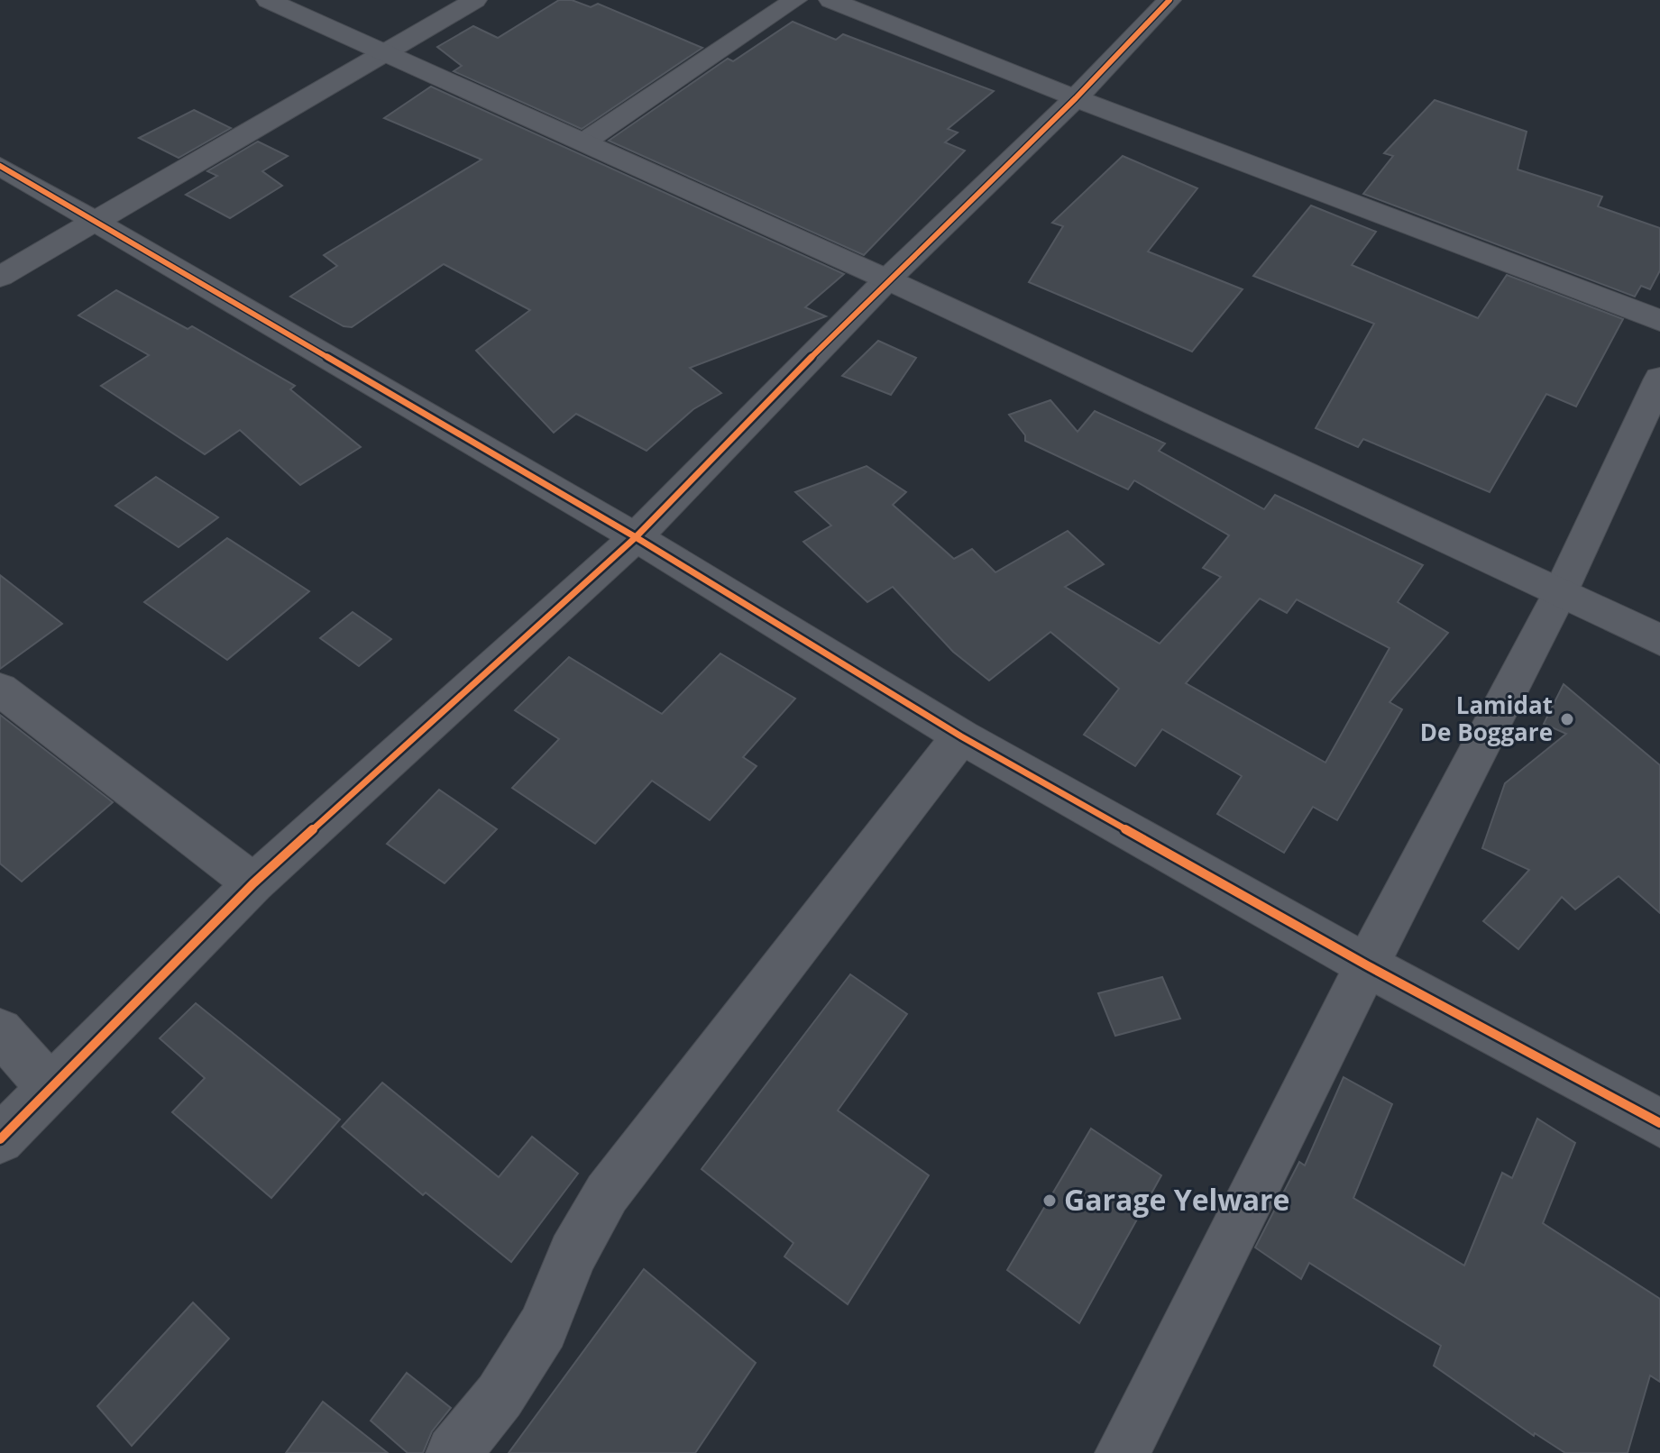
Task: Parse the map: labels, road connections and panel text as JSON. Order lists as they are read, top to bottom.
{
  "places": ["Lamidat De Boggare", "Garage Yelware"]
}
